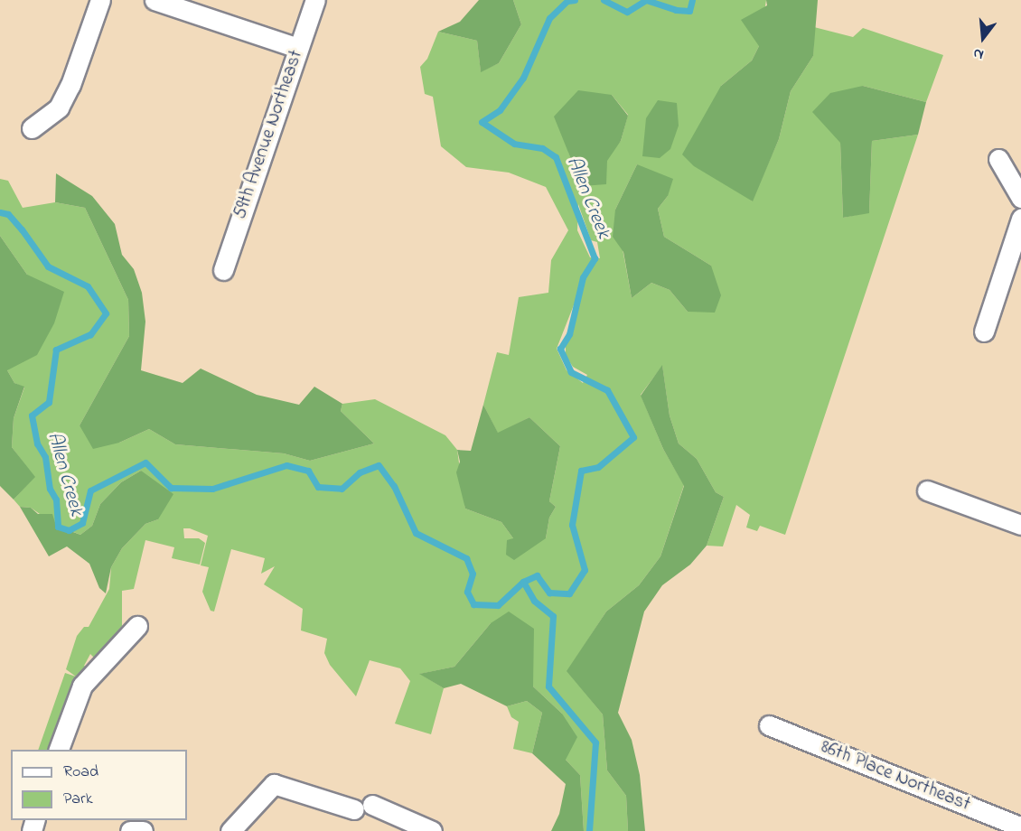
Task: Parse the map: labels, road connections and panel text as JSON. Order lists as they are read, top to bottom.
{
  "streets": {
    "street": ["59th Avenue Northeast", "86th Place Northeast"]
  },
  "water": ["Allen Creek"],
  "legend": ["Road", "Park"],
  "north": "bottom"
}
